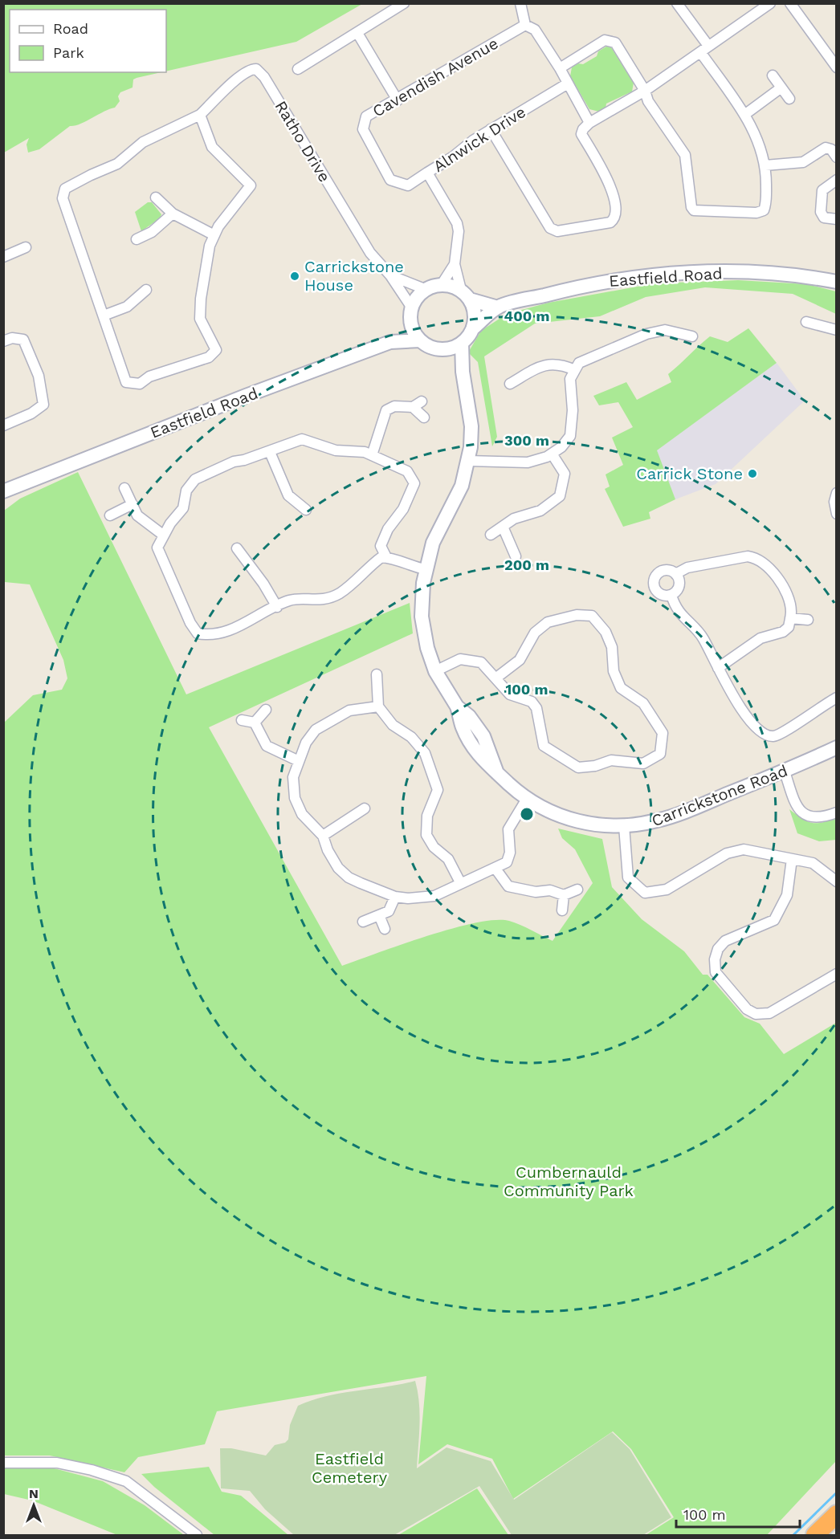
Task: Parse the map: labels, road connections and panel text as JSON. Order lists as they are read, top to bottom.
{
  "streets": {
    "street": [
      "Cavendish Avenue",
      "Alnwick Drive",
      "Ratho Drive",
      "Eastfield Road",
      "Carrickstone Road"
    ]
  },
  "crossings": [
    ["Cavendish Avenue", "Alnwick Drive"],
    ["Ratho Drive", "Eastfield Road"],
    ["Ratho Drive", "Carrickstone Road"],
    ["Eastfield Road", "Carrickstone Road"]
  ],
  "parks": ["Cumbernauld Community Park", "Eastfield Cemetery"],
  "places": ["Carrickstone House", "Carrick Stone"],
  "legend": ["Road", "Park"],
  "scale_bar": "100 m",
  "north": "top",
  "rings": [
    "400 m",
    "300 m",
    "200 m",
    "100 m"
  ]
}
